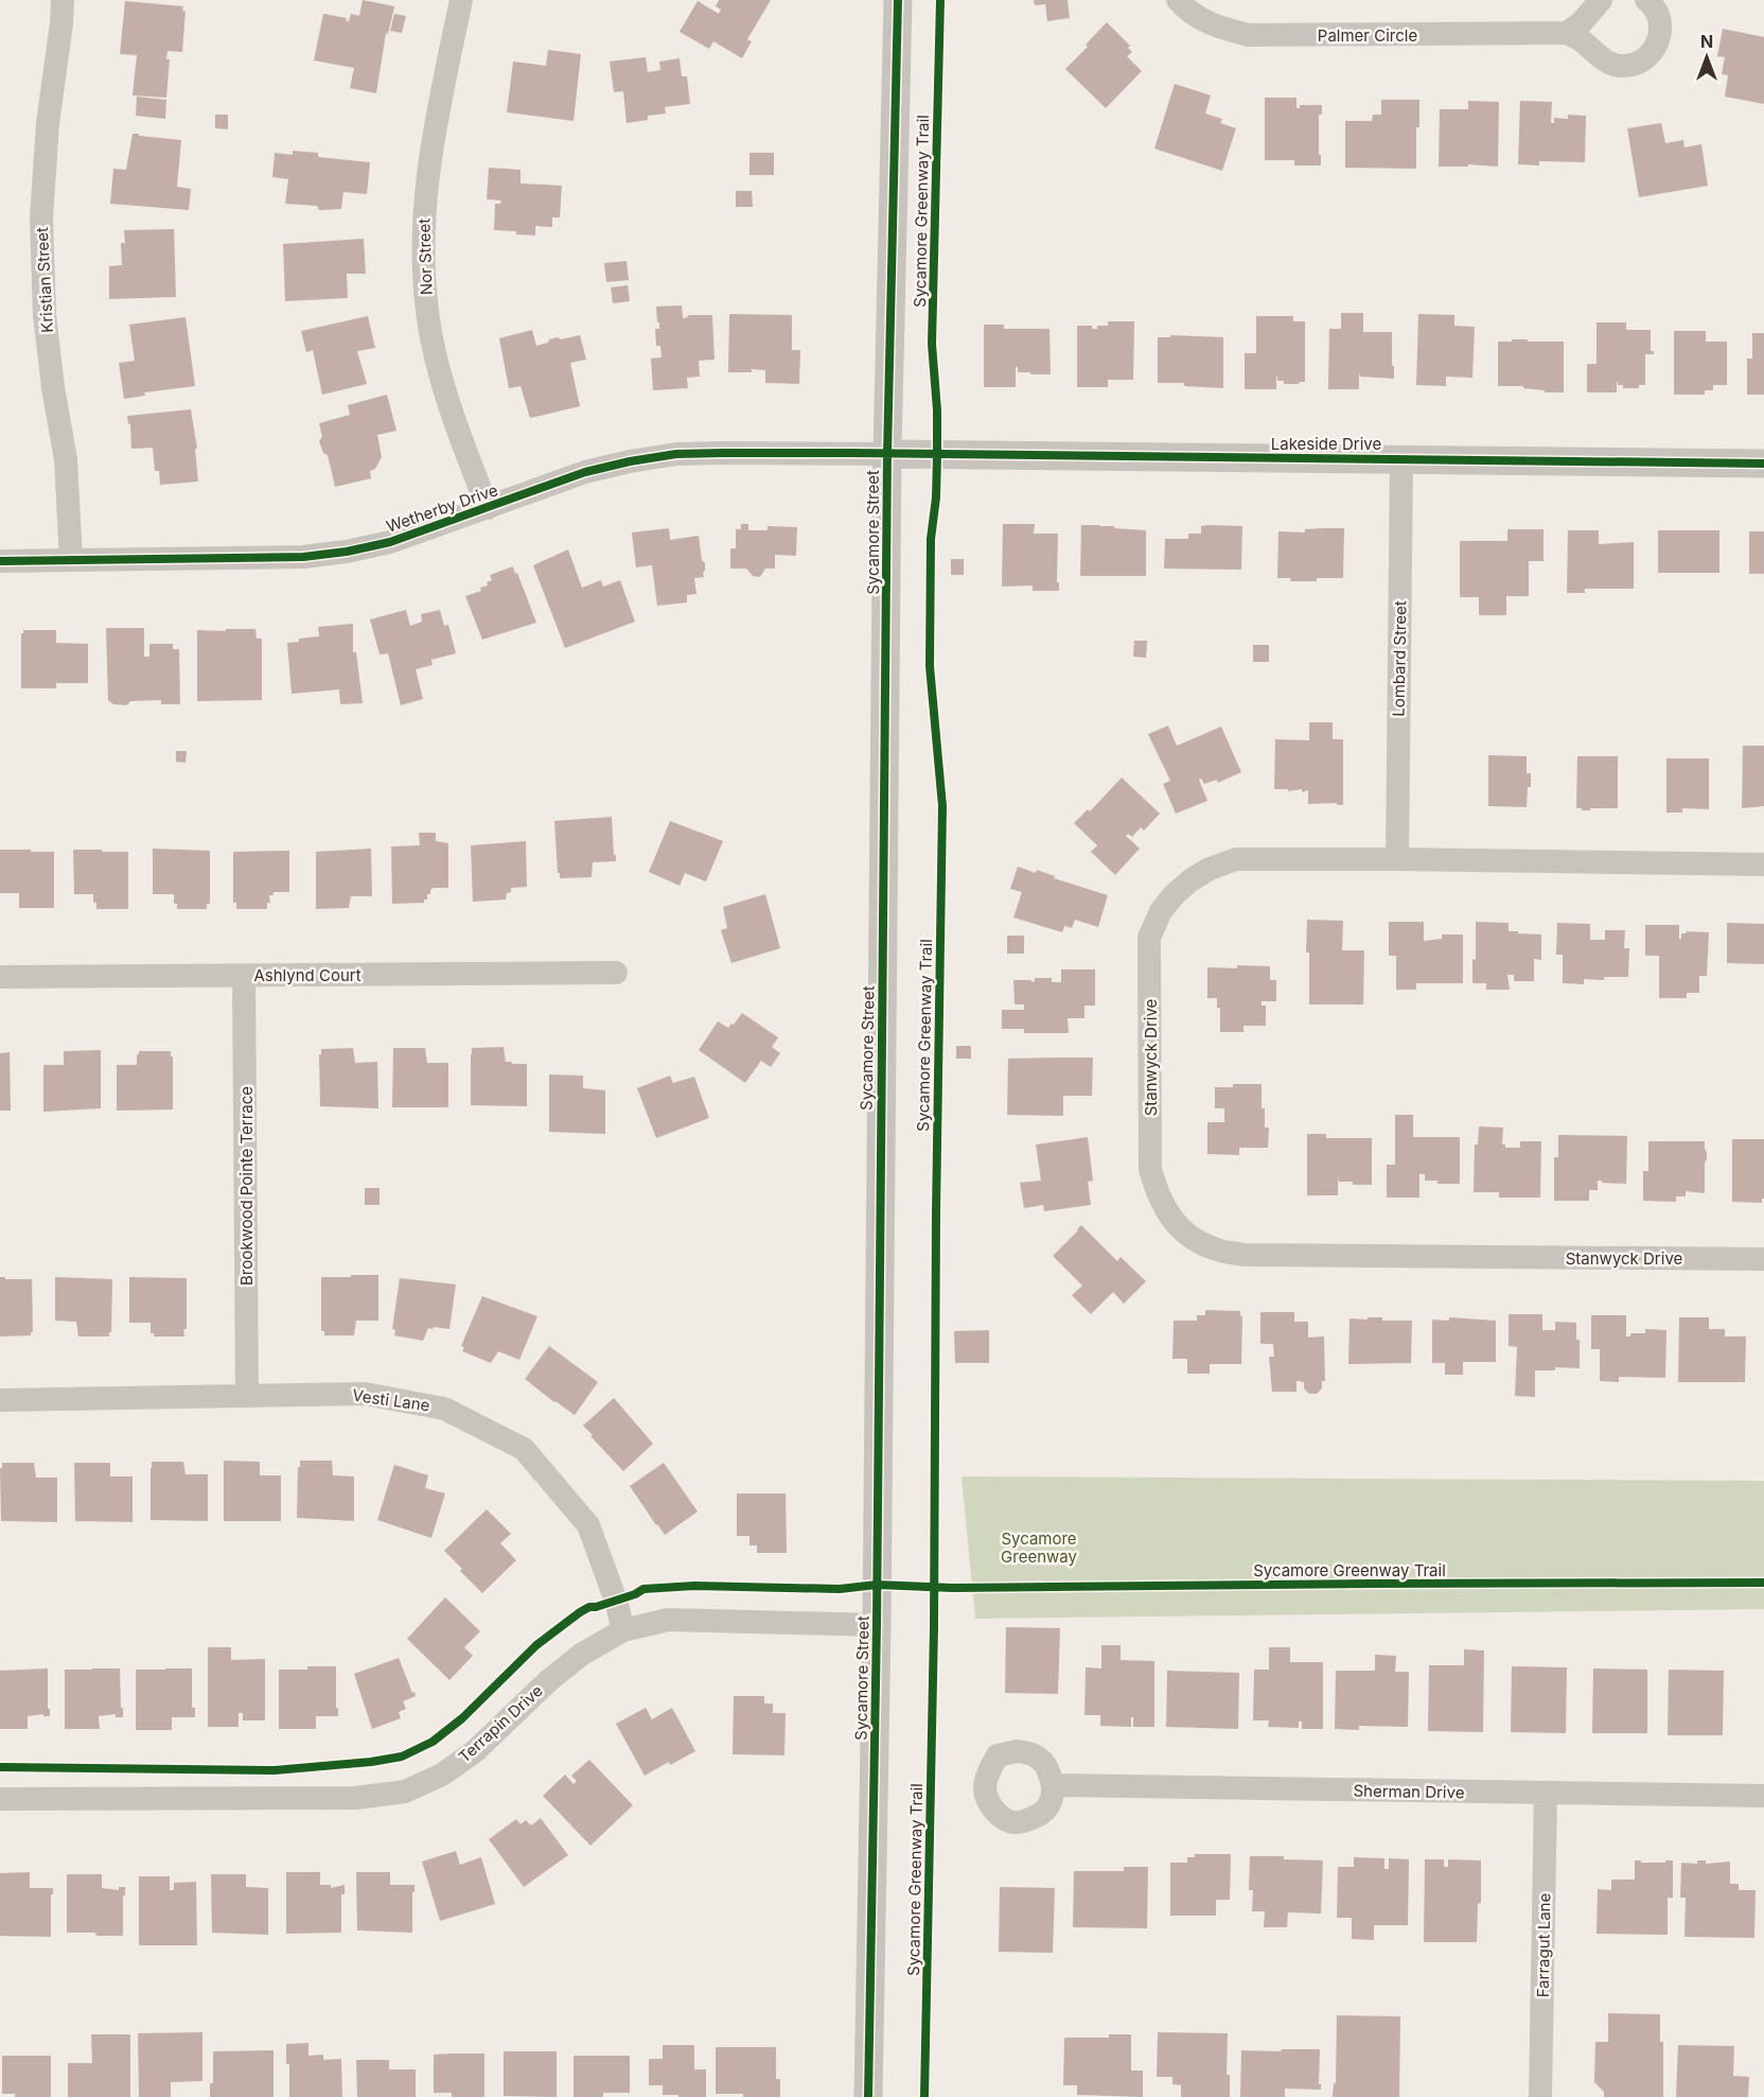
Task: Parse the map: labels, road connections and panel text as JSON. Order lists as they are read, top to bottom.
{
  "streets": {
    "street": [
      "Palmer Circle",
      "Nor Street",
      "Kristian Street",
      "Lakeside Drive",
      "Wetherby Drive",
      "Sycamore Street",
      "Lombard Street",
      "Ashlynd Court",
      "Stanwyck Drive",
      "Brookwood Pointe Terrace",
      "Vesti Lane",
      "Terrapin Drive",
      "Sherman Drive",
      "Farragut Lane"
    ],
    "cycle path": ["Sycamore Greenway Trail"]
  },
  "crossings": [
    ["Nor Street", "Wetherby Drive"],
    ["Kristian Street", "Wetherby Drive"],
    ["Lakeside Drive", "Wetherby Drive"],
    ["Lakeside Drive", "Sycamore Street"],
    ["Lakeside Drive", "Lombard Street"],
    ["Wetherby Drive", "Sycamore Street"],
    ["Sycamore Street", "Terrapin Drive"],
    ["Lombard Street", "Stanwyck Drive"],
    ["Ashlynd Court", "Brookwood Pointe Terrace"],
    ["Brookwood Pointe Terrace", "Vesti Lane"],
    ["Vesti Lane", "Terrapin Drive"],
    ["Sherman Drive", "Farragut Lane"]
  ],
  "parks": ["Sycamore Greenway"],
  "north": "top"
}
